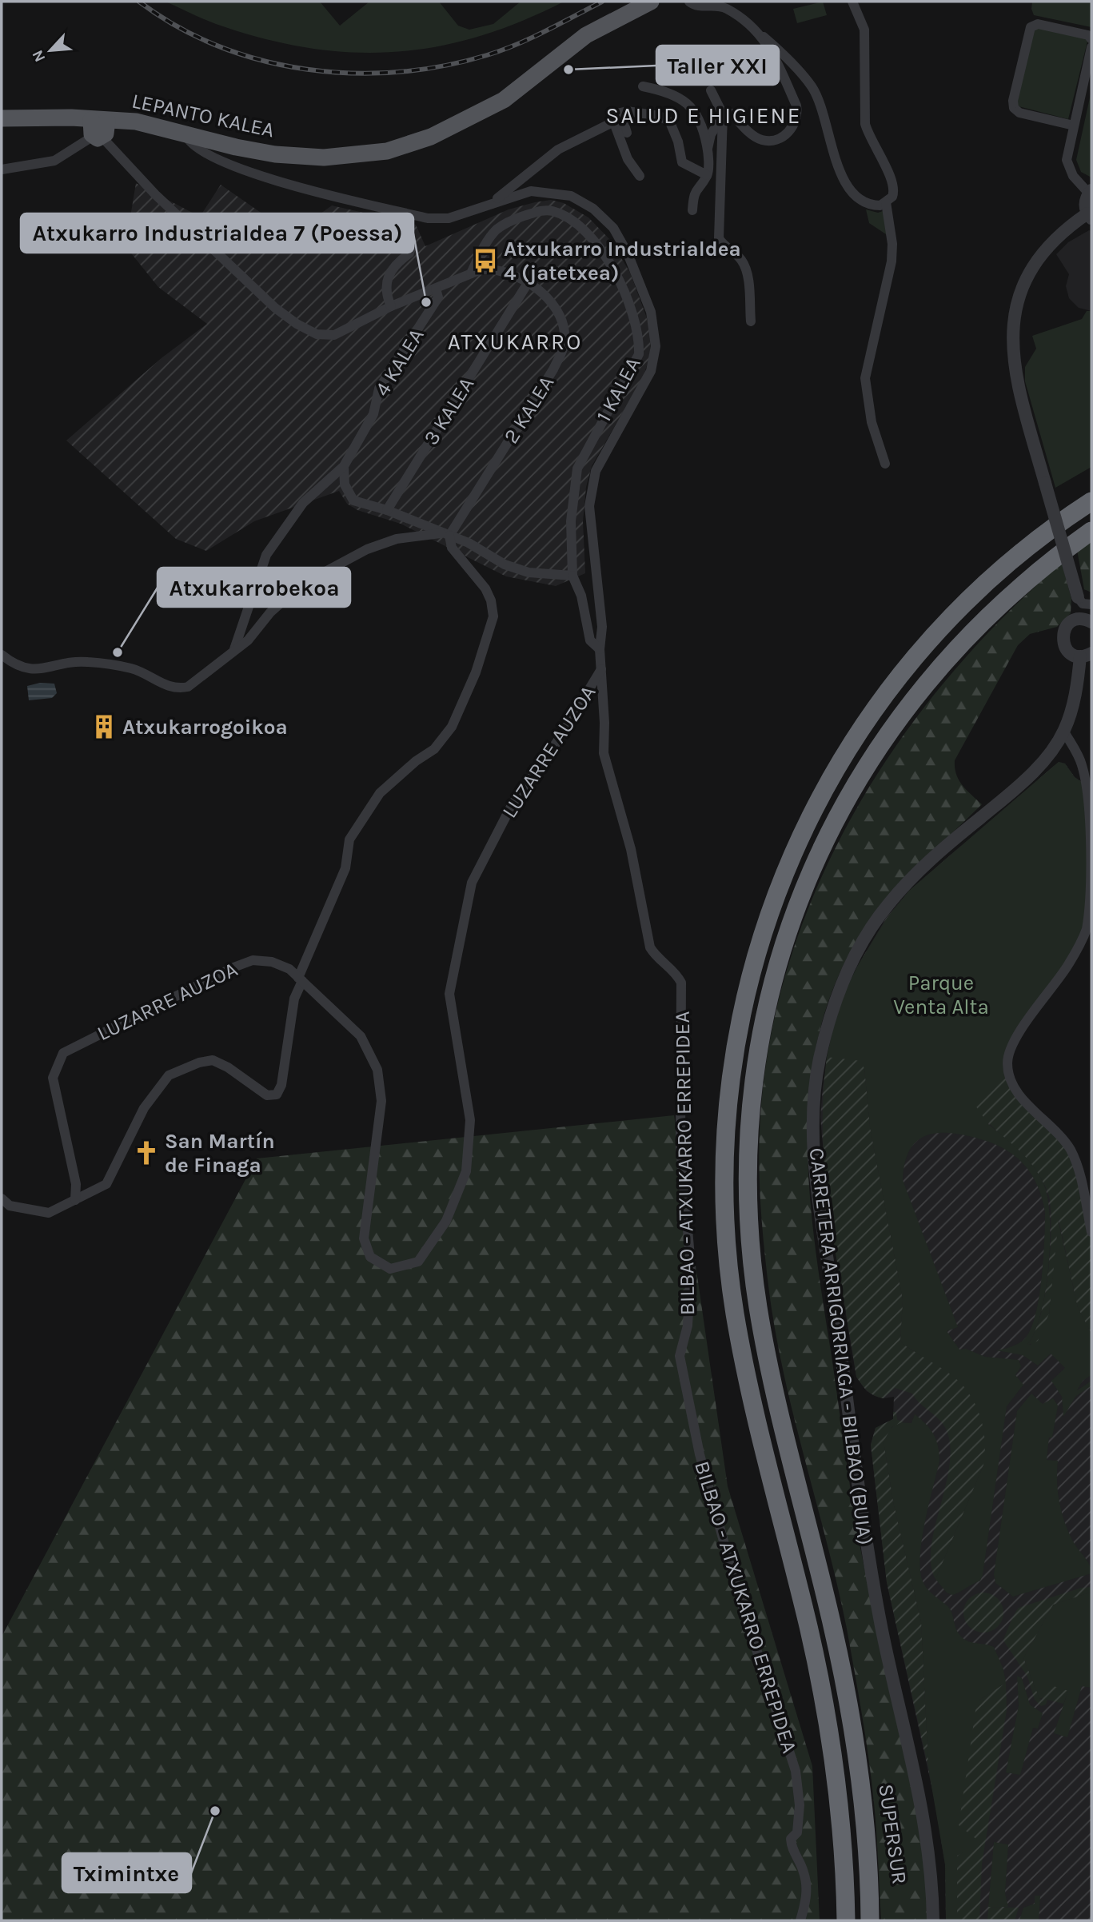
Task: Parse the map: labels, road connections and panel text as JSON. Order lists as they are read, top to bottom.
{
  "streets": {
    "highway": ["SUPERSUR"],
    "main road": ["LEPANTO KALEA"],
    "street": [
      "4 KALEA",
      "1 KALEA",
      "2 KALEA",
      "3 KALEA",
      "LUZARRE AUZOA",
      "BILBAO - ATXUKARRO ERREPIDEA",
      "CARRETERA ARRIGORRIAGA - BILBAO (BUIA)"
    ]
  },
  "crossings": [
    ["LEPANTO KALEA", "2 KALEA"],
    ["4 KALEA", "2 KALEA"],
    ["1 KALEA", "2 KALEA"],
    ["1 KALEA", "BILBAO - ATXUKARRO ERREPIDEA"],
    ["2 KALEA", "3 KALEA"],
    ["LUZARRE AUZOA", "BILBAO - ATXUKARRO ERREPIDEA"]
  ],
  "districts": ["SALUD E HIGIENE", "ATXUKARRO"],
  "parks": ["Parque Venta Alta"],
  "places": {
    "other": [
      "Taller XXI",
      "Atxukarro Industrialdea 7 (Poessa)",
      "Atxukarrobekoa",
      "Tximintxe"
    ],
    "bus stop": ["Atxukarro Industrialdea 4 (jatetxea)"],
    "building": ["Atxukarrogoikoa"],
    "church": ["San Martín de Finaga"]
  },
  "north": "bottom left"
}
